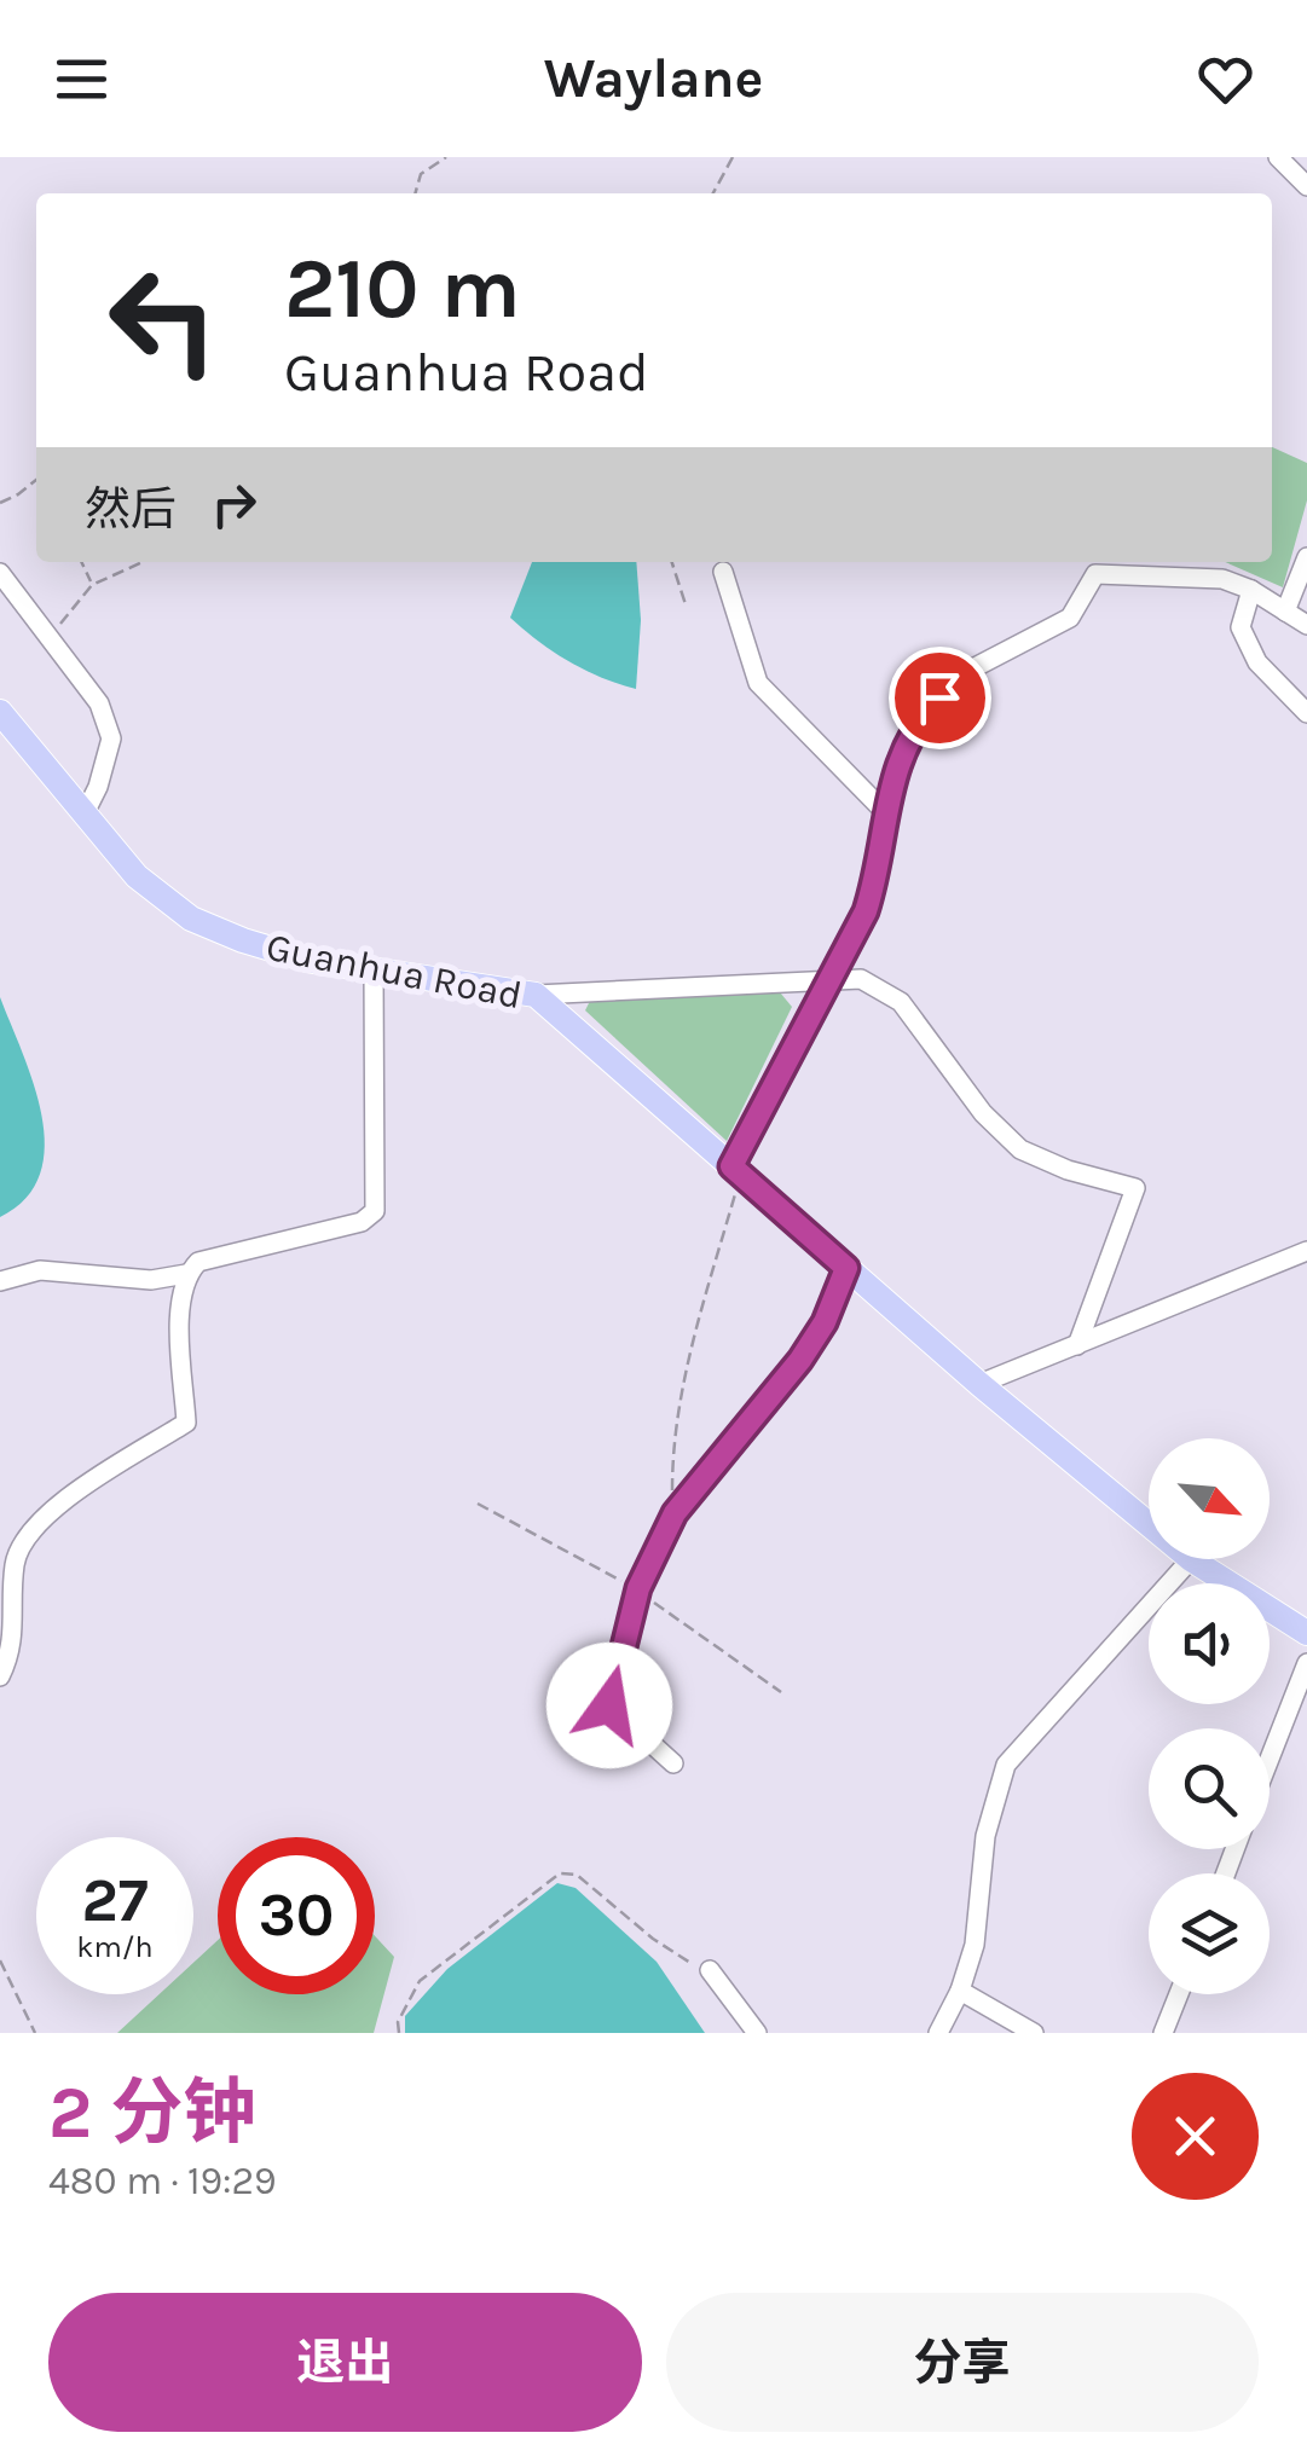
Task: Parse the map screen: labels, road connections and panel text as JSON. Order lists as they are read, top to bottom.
{
  "streets": {
    "main road": ["Guanhua Road"]
  },
  "north": "bottom right",
  "page": {
    "header": "Waylane",
    "turn": ["210 m", "Guanhua Road"],
    "then": "然后",
    "speed": "27 km/h",
    "limit": "30",
    "heading": ["2 分钟", "480 m · 19:29"],
    "buttons": ["退出", "分享"]
  }
}
